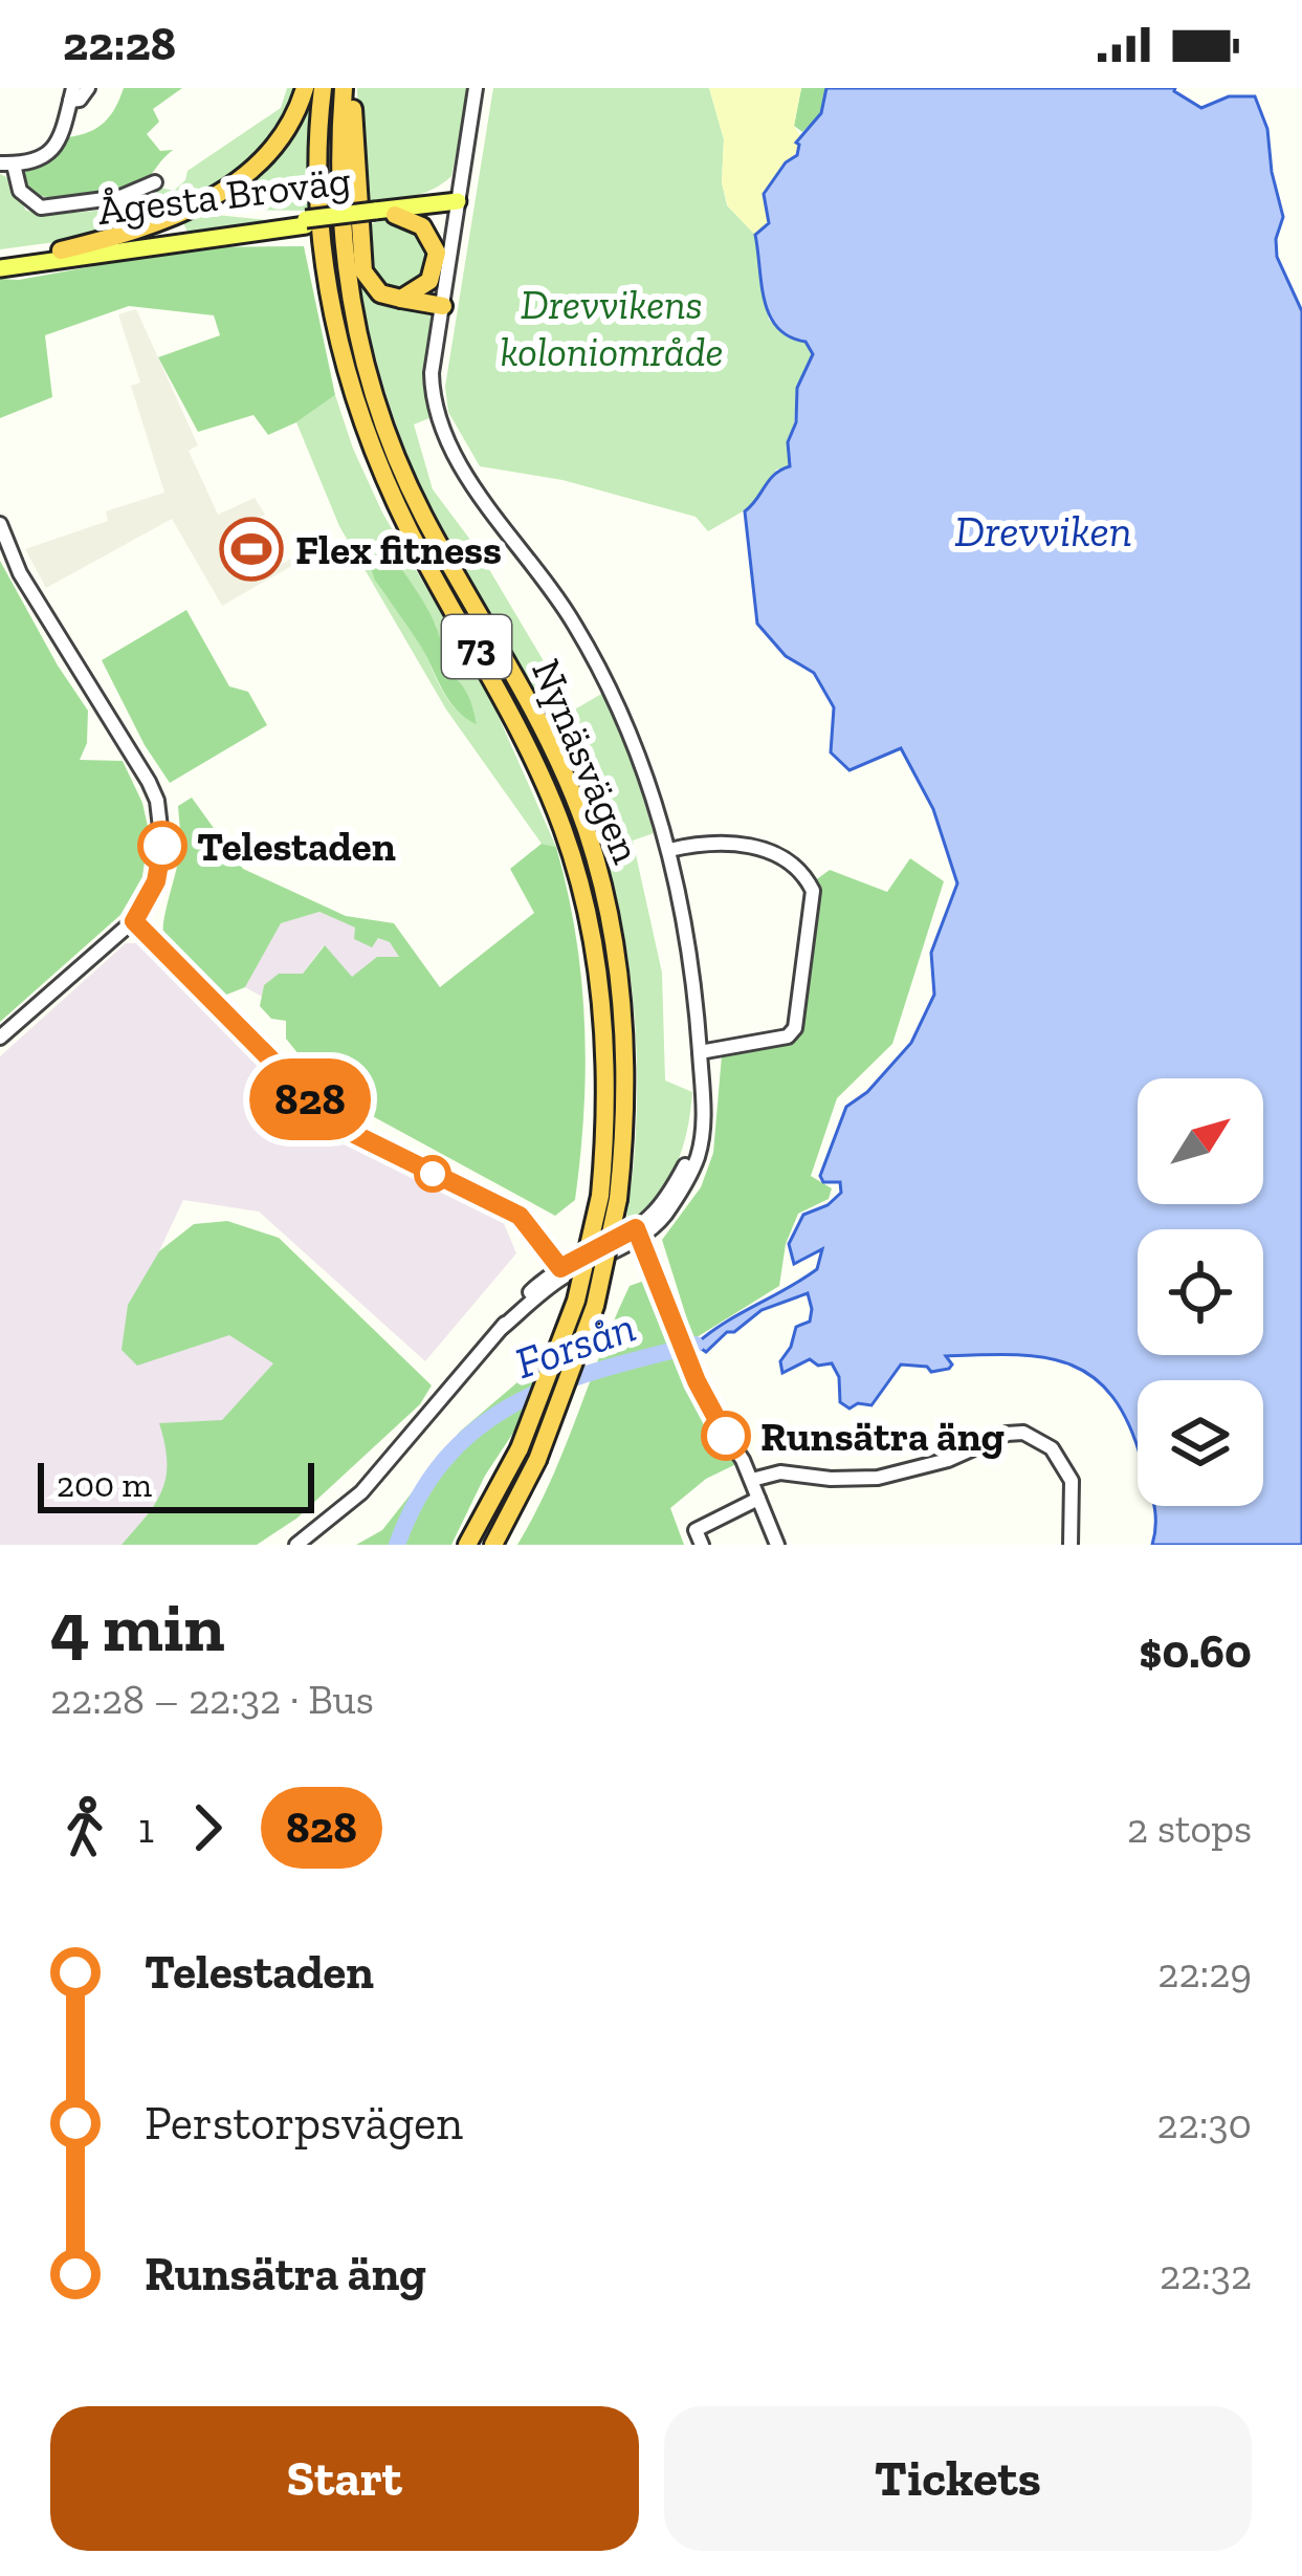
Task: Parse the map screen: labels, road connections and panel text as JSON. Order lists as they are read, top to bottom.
{
  "streets": {
    "highway": ["73", "Nynäsvägen"],
    "main road": ["Ågesta Broväg"]
  },
  "water": ["Drevviken", "Forsån"],
  "parks": ["Drevvikens koloniområde"],
  "places": {
    "sports": ["Flex fitness"],
    "other": ["Telestaden", "Runsätra äng"]
  },
  "lines": ["bus line 828"],
  "scale_bar": "200 m",
  "north": "top right",
  "page": {
    "status": "22:28",
    "on_map": "828",
    "scale": "200 m",
    "heading": ["4 min", "22:28 – 22:32 · Bus", "$0.60"],
    "legs": ["1", "828", "2 stops"],
    "list": [
      {
        "name": "Telestaden",
        "value": "22:29"
      },
      {
        "name": "Perstorpsvägen",
        "value": "22:30"
      },
      {
        "name": "Runsätra äng",
        "value": "22:32"
      }
    ],
    "buttons": ["Start", "Tickets"]
  }
}
